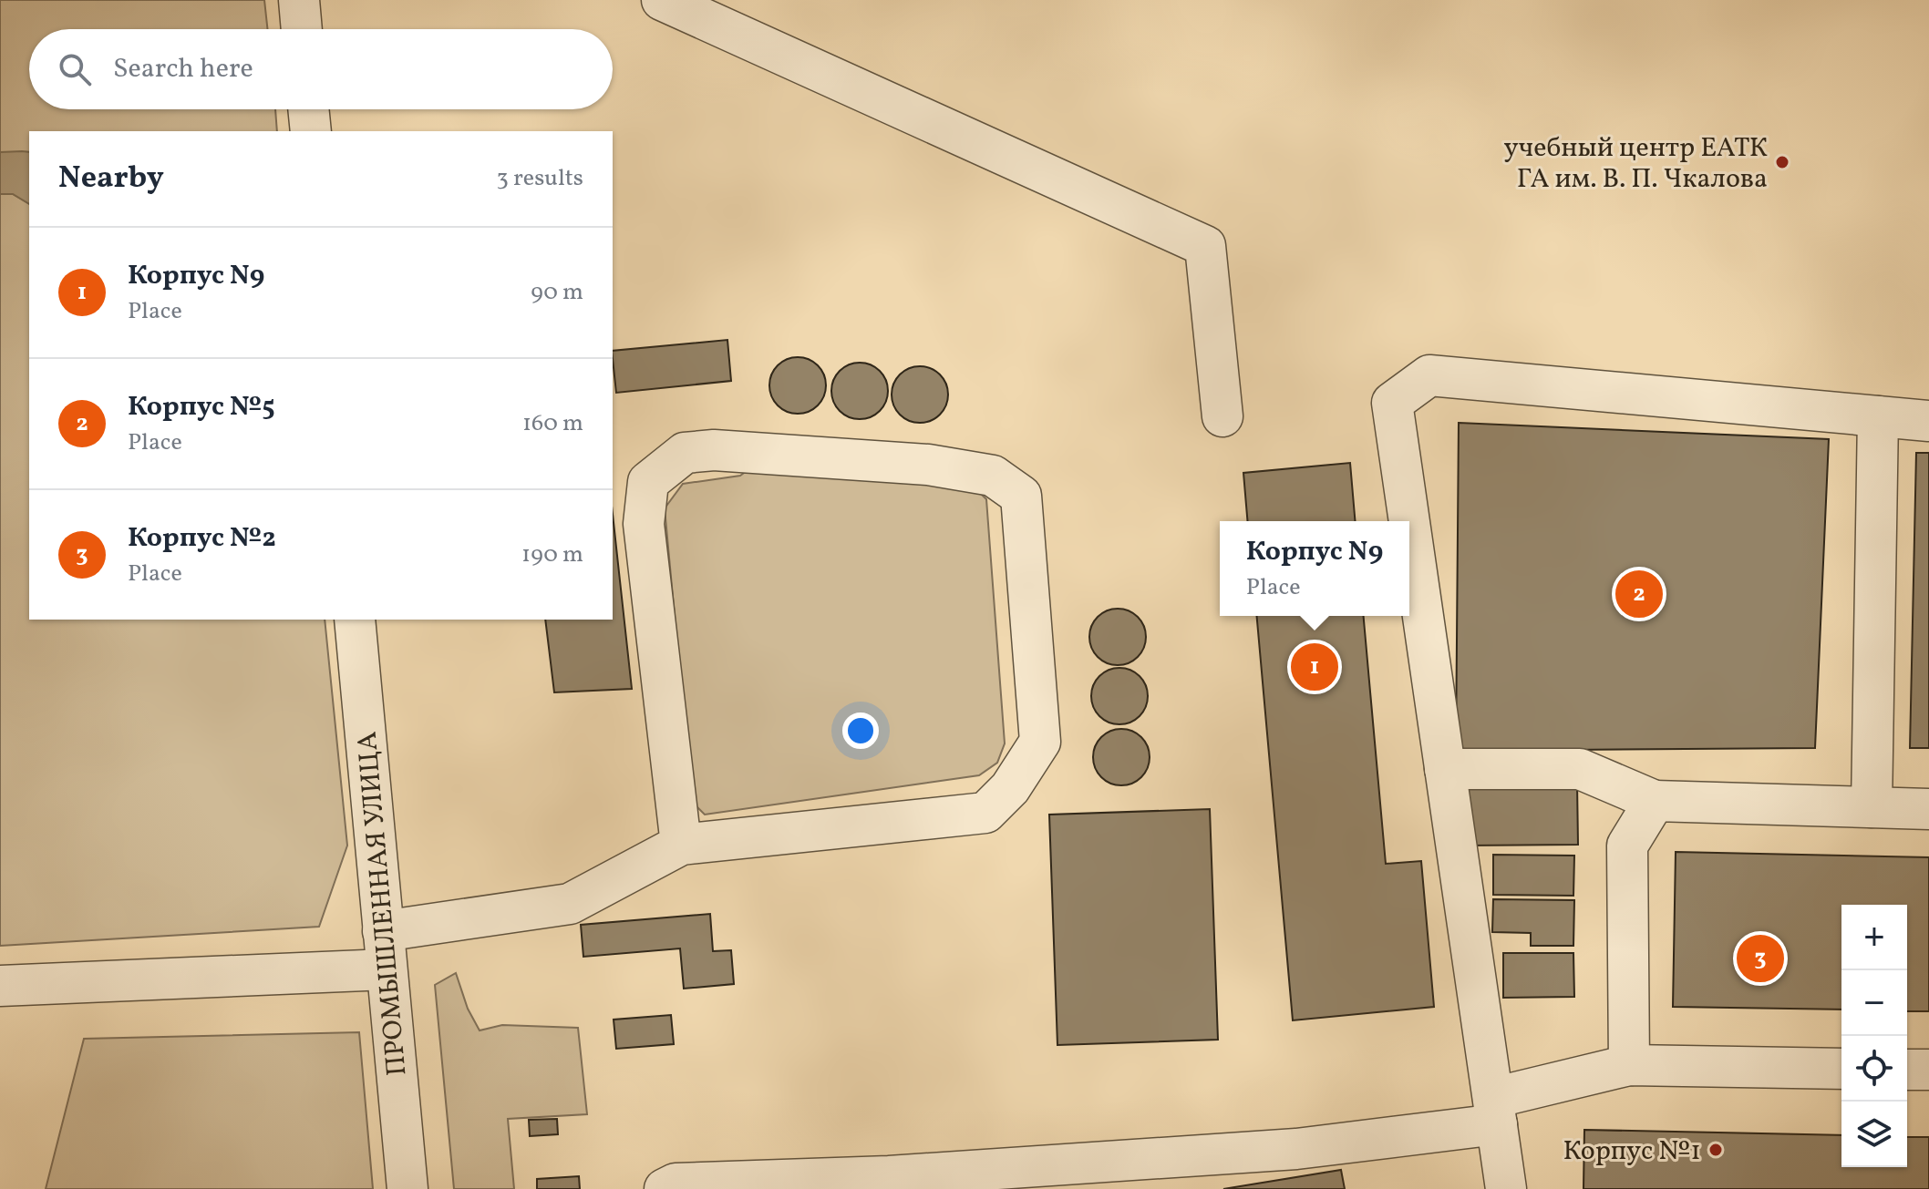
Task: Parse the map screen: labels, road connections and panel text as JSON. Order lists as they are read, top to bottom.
{
  "streets": {
    "street": ["ПРОМЫШЛЕННАЯ УЛИЦА"]
  },
  "places": ["учебный центр ЕАТК ГА им. В. П. Чкалова", "Корпус №1"],
  "page": {
    "search": "Search here",
    "heading": ["Nearby", "3 results"],
    "list": [
      {
        "mark": "1",
        "name": "Корпус N9",
        "note": "Place",
        "value": "90 m"
      },
      {
        "mark": "2",
        "name": "Корпус №5",
        "note": "Place",
        "value": "160 m"
      },
      {
        "mark": "3",
        "name": "Корпус №2",
        "note": "Place",
        "value": "190 m"
      }
    ],
    "popup": ["Корпус N9", "Place"],
    "pins": ["2", "1", "3"],
    "map_buttons": ["+", "−"]
  }
}
